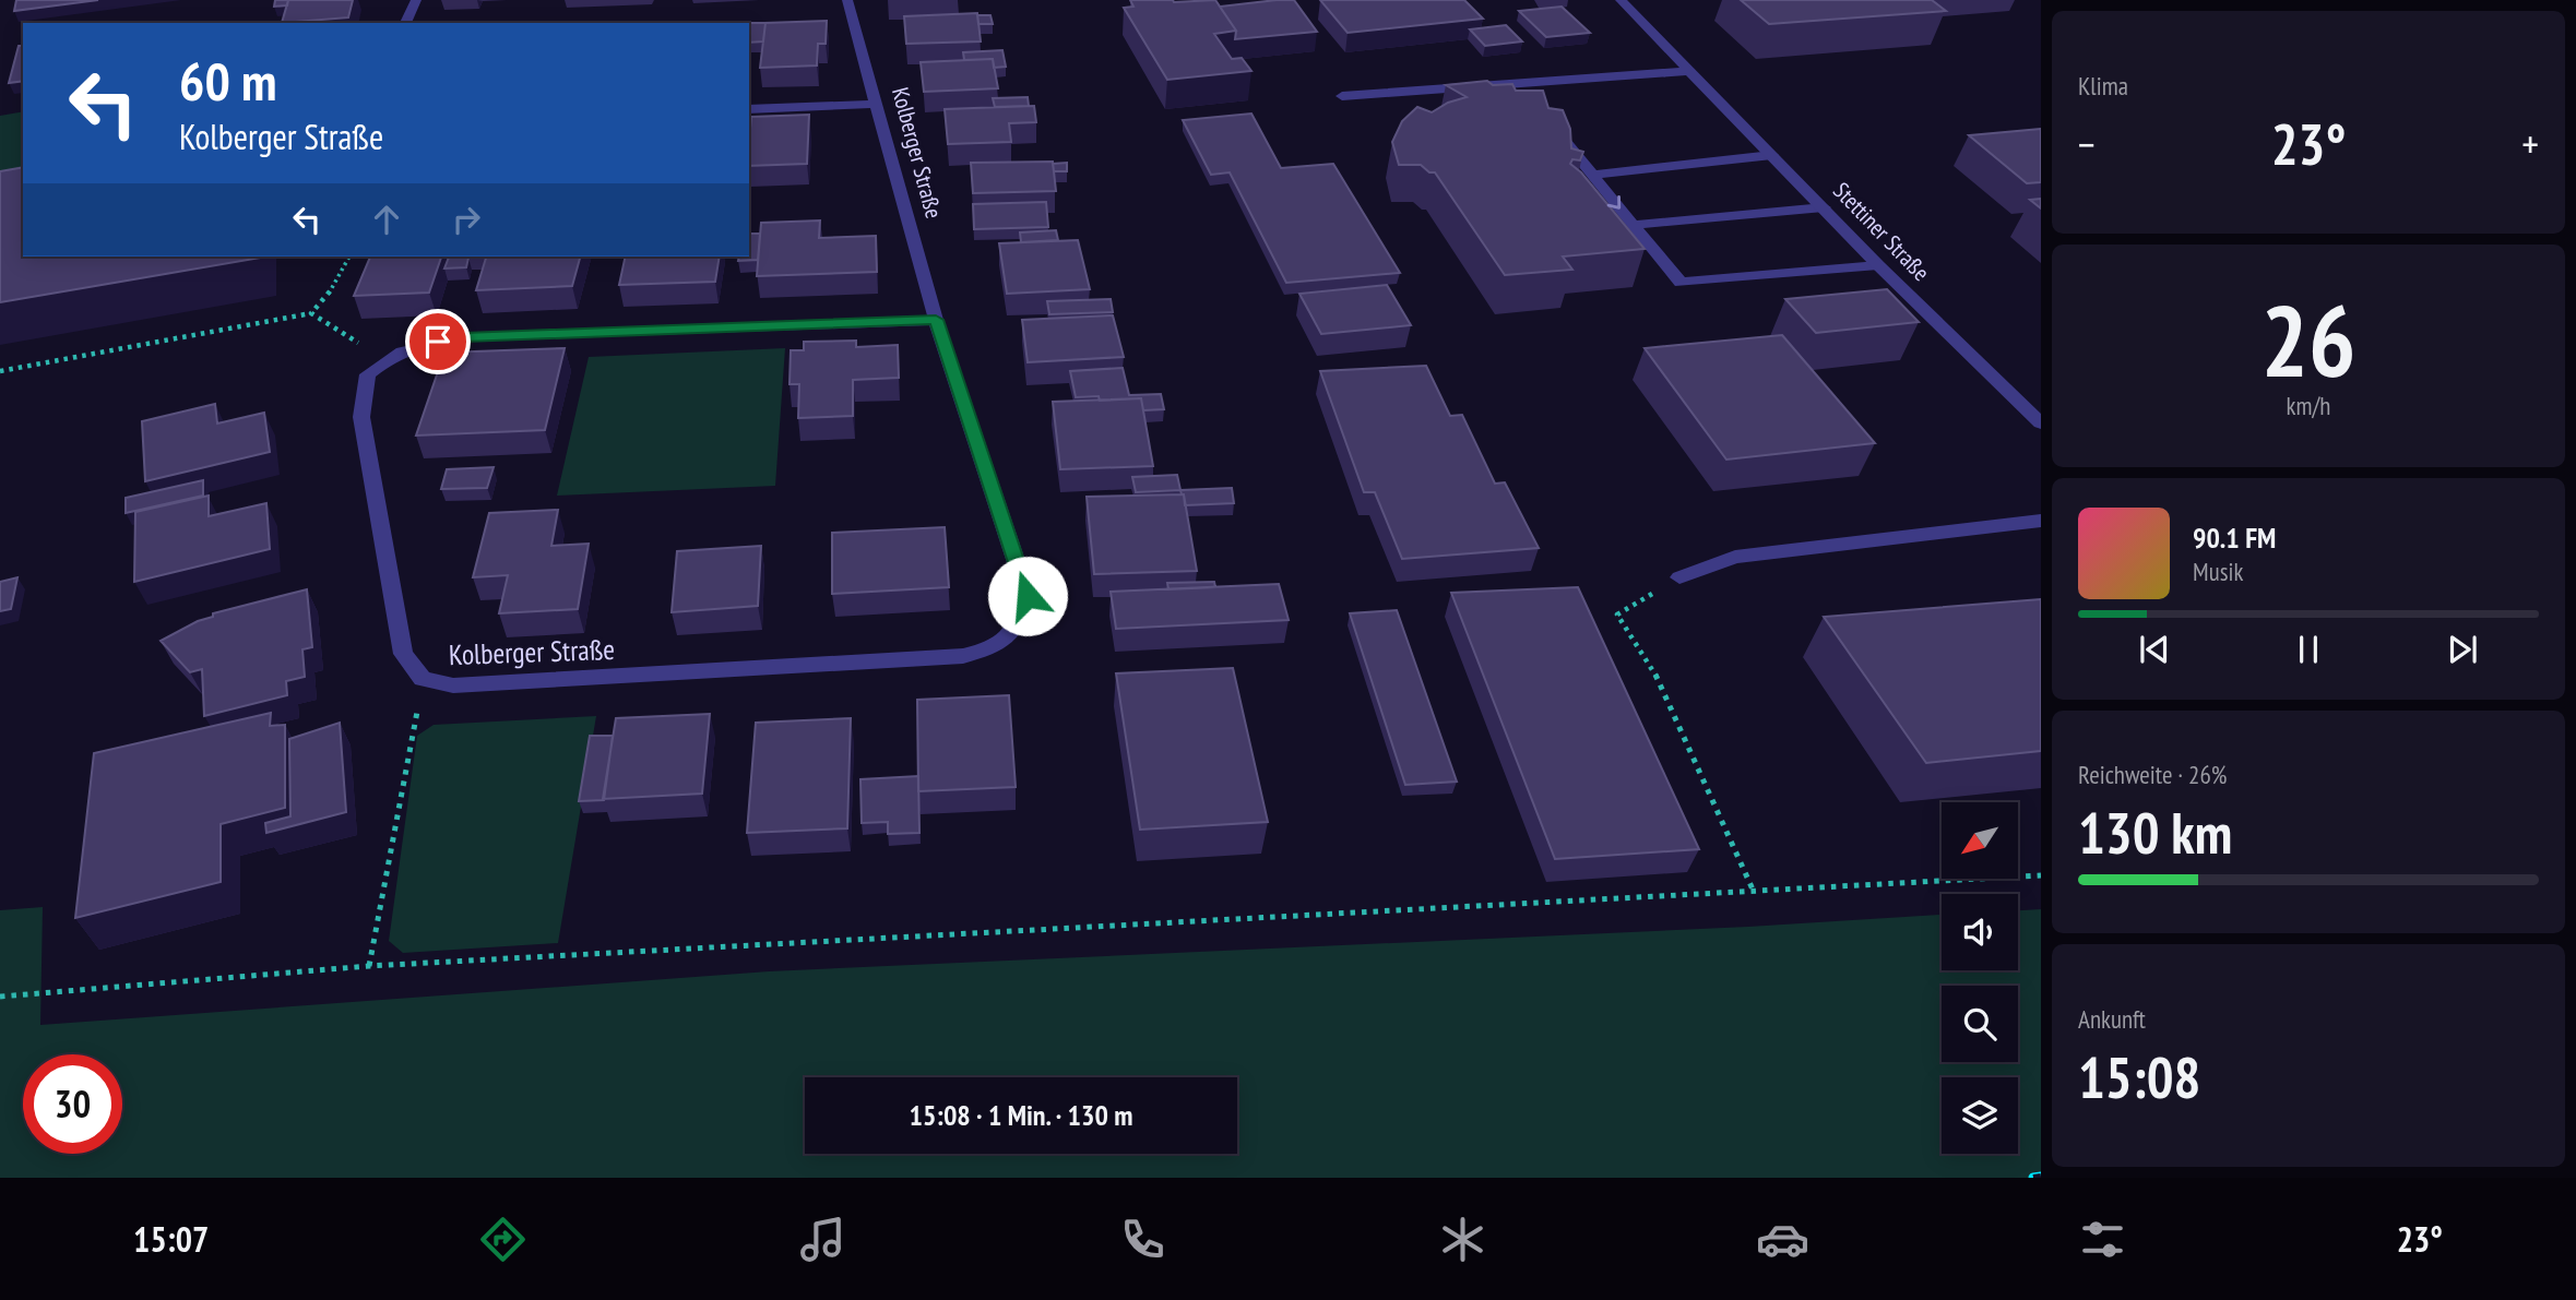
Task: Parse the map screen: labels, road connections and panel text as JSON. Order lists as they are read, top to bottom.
{
  "streets": {
    "street": ["Kolberger Straße", "Stettiner Straße"]
  },
  "north": "bottom left",
  "page": {
    "tile": [
      "Klima",
      ["26", "km/h"],
      ["Reichweite · 26%", "130 km"],
      ["Ankunft", "15:08"]
    ],
    "turn": ["60 m", "Kolberger Straße"],
    "heat": ["−", "23°", "+"],
    "song": ["90.1 FM", "Musik"],
    "limit": "30",
    "trip": "15:08 · 1 Min. · 130 m",
    "tabs": ["15:07", "23°"]
  }
}
